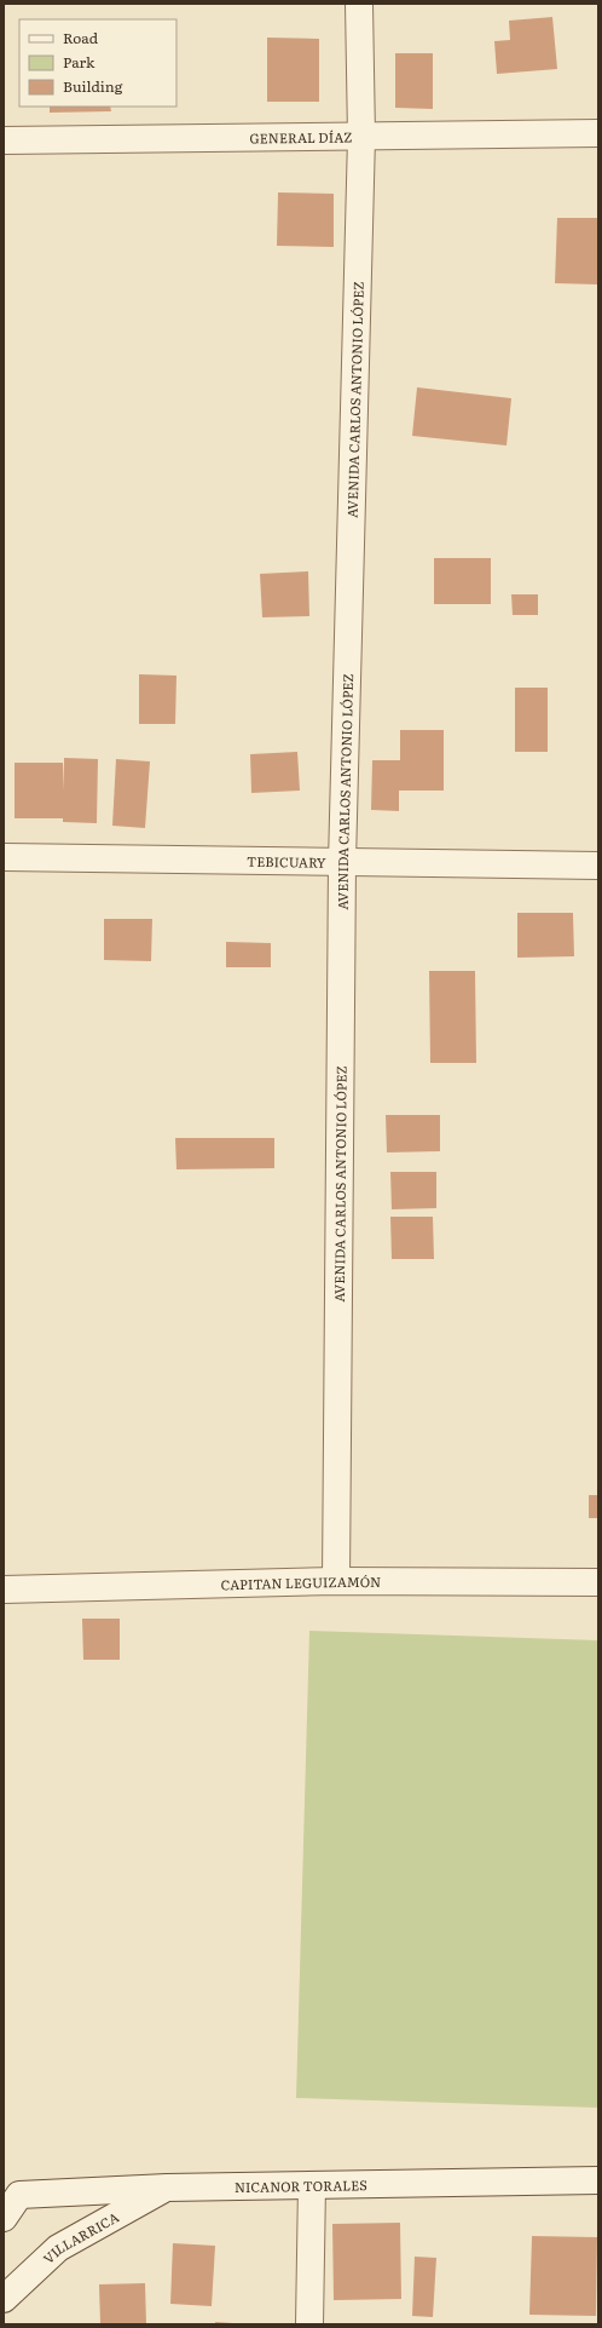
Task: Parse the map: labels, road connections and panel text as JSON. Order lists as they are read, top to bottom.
{
  "streets": {
    "street": [
      "GENERAL DÍAZ",
      "AVENIDA CARLOS ANTONIO LÓPEZ",
      "TEBICUARY",
      "CAPITAN LEGUIZAMÓN",
      "NICANOR TORALES",
      "VILLARRICA"
    ]
  },
  "crossings": [
    ["GENERAL DÍAZ", "AVENIDA CARLOS ANTONIO LÓPEZ"],
    ["AVENIDA CARLOS ANTONIO LÓPEZ", "TEBICUARY"],
    ["AVENIDA CARLOS ANTONIO LÓPEZ", "CAPITAN LEGUIZAMÓN"],
    ["NICANOR TORALES", "VILLARRICA"]
  ],
  "legend": ["Road", "Park", "Building"]
}
